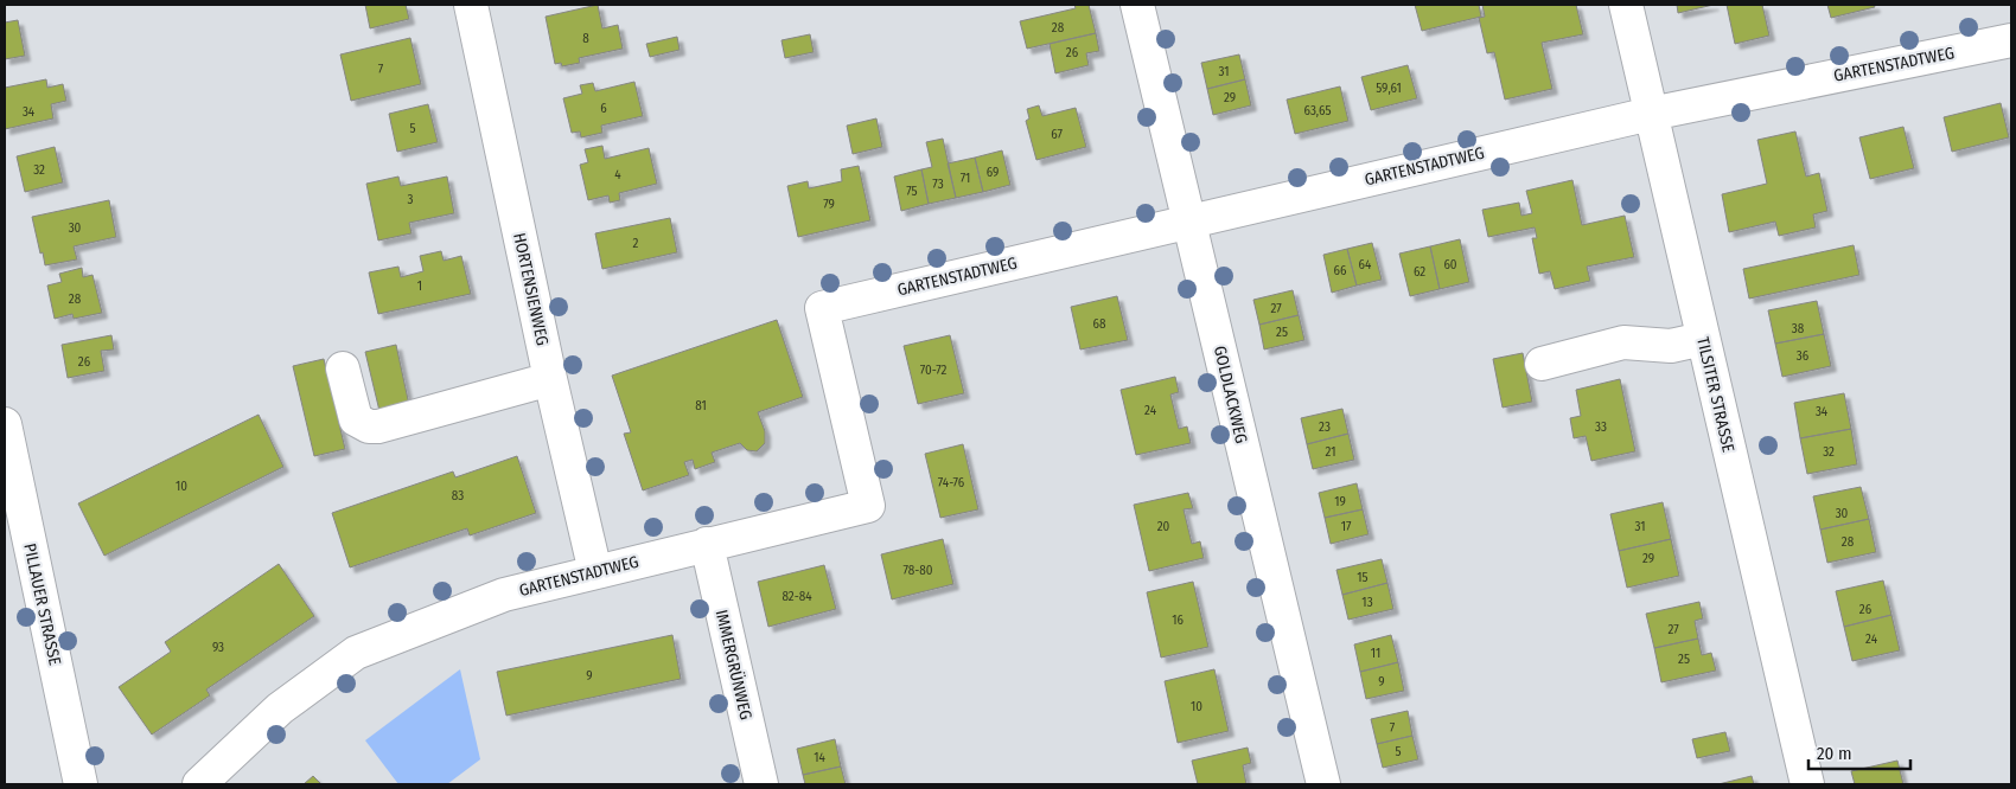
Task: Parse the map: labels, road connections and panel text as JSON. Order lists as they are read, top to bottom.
{
  "streets": {
    "street": [
      "GARTENSTADTWEG",
      "HORTENSIENWEG",
      "GOLDLACKWEG",
      "TILSITER STRASSE",
      "PILLAUER STRASSE",
      "IMMERGRÜNWEG"
    ]
  },
  "crossings": [
    ["GARTENSTADTWEG", "HORTENSIENWEG"],
    ["GARTENSTADTWEG", "GOLDLACKWEG"],
    ["GARTENSTADTWEG", "TILSITER STRASSE"],
    ["GARTENSTADTWEG", "IMMERGRÜNWEG"]
  ],
  "house_numbers": [
    "28",
    "8",
    "26",
    "7",
    "31",
    "59,61",
    "29",
    "6",
    "63,65",
    "34",
    "5",
    "67",
    "32",
    "69",
    "4",
    "71",
    "73",
    "75",
    "3",
    "79",
    "30",
    "2",
    "64",
    "60",
    "66",
    "62",
    "1",
    "28",
    "27",
    "68",
    "38",
    "25",
    "36",
    "26",
    "70-72",
    "81",
    "24",
    "34",
    "23",
    "33",
    "21",
    "32",
    "74-76",
    "10",
    "83",
    "19",
    "30",
    "20",
    "17",
    "31",
    "28",
    "29",
    "78-80",
    "15",
    "82-84",
    "13",
    "26",
    "16",
    "27",
    "24",
    "93",
    "11",
    "25",
    "9",
    "9",
    "10",
    "7",
    "5",
    "14"
  ],
  "scale_bar": "20 m"
}
